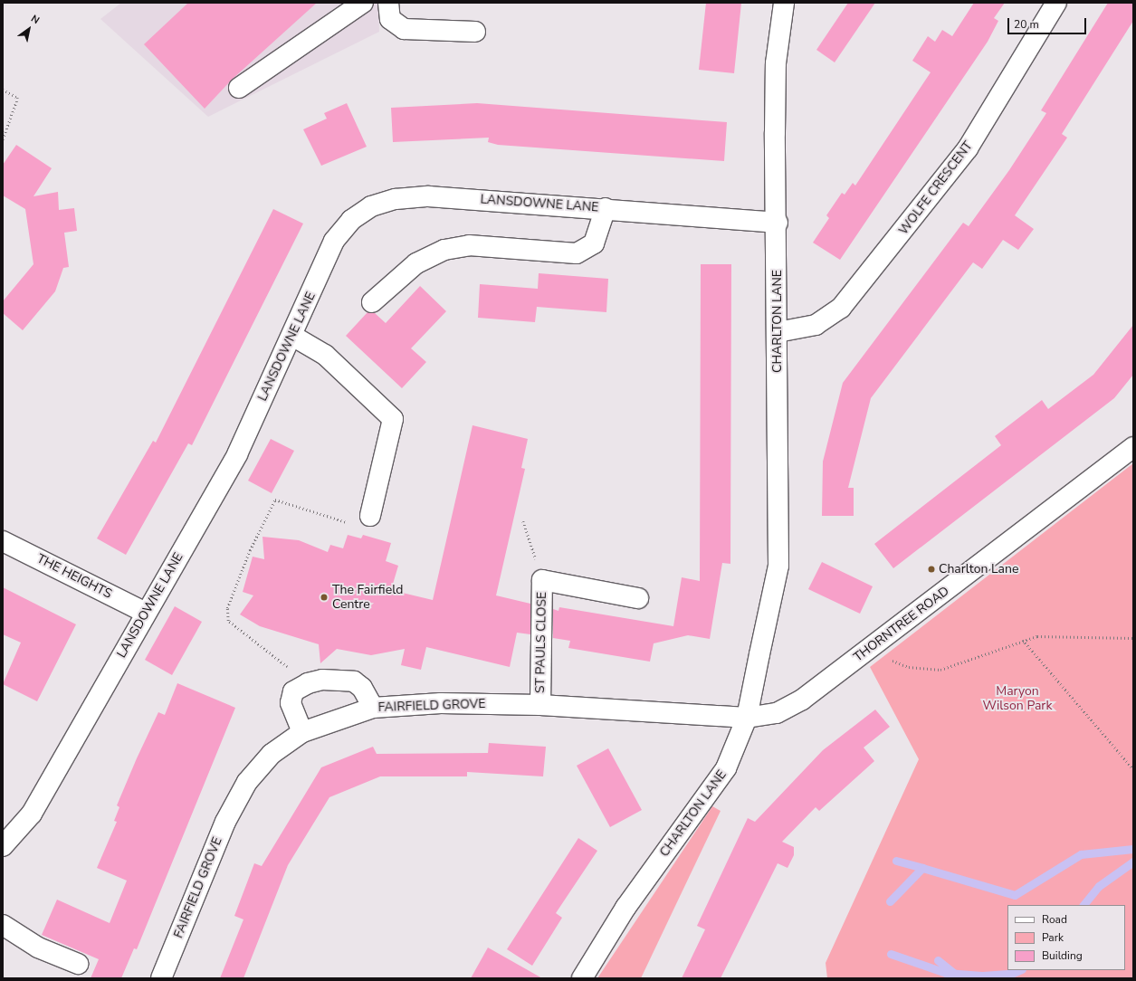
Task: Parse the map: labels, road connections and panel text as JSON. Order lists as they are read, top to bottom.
{
  "streets": {
    "street": [
      "WOLFE CRESCENT",
      "LANSDOWNE LANE",
      "CHARLTON LANE",
      "THE HEIGHTS",
      "THORNTREE ROAD",
      "ST PAULS CLOSE",
      "FAIRFIELD GROVE"
    ]
  },
  "crossings": [
    ["WOLFE CRESCENT", "CHARLTON LANE"],
    ["LANSDOWNE LANE", "CHARLTON LANE"],
    ["LANSDOWNE LANE", "THE HEIGHTS"],
    ["CHARLTON LANE", "THORNTREE ROAD"],
    ["CHARLTON LANE", "FAIRFIELD GROVE"],
    ["THORNTREE ROAD", "FAIRFIELD GROVE"],
    ["ST PAULS CLOSE", "FAIRFIELD GROVE"]
  ],
  "parks": ["Maryon Wilson Park"],
  "places": ["Charlton Lane", "The Fairfield Centre"],
  "legend": ["Road", "Park", "Building"],
  "scale_bar": "20 m",
  "north": "top right"
}
